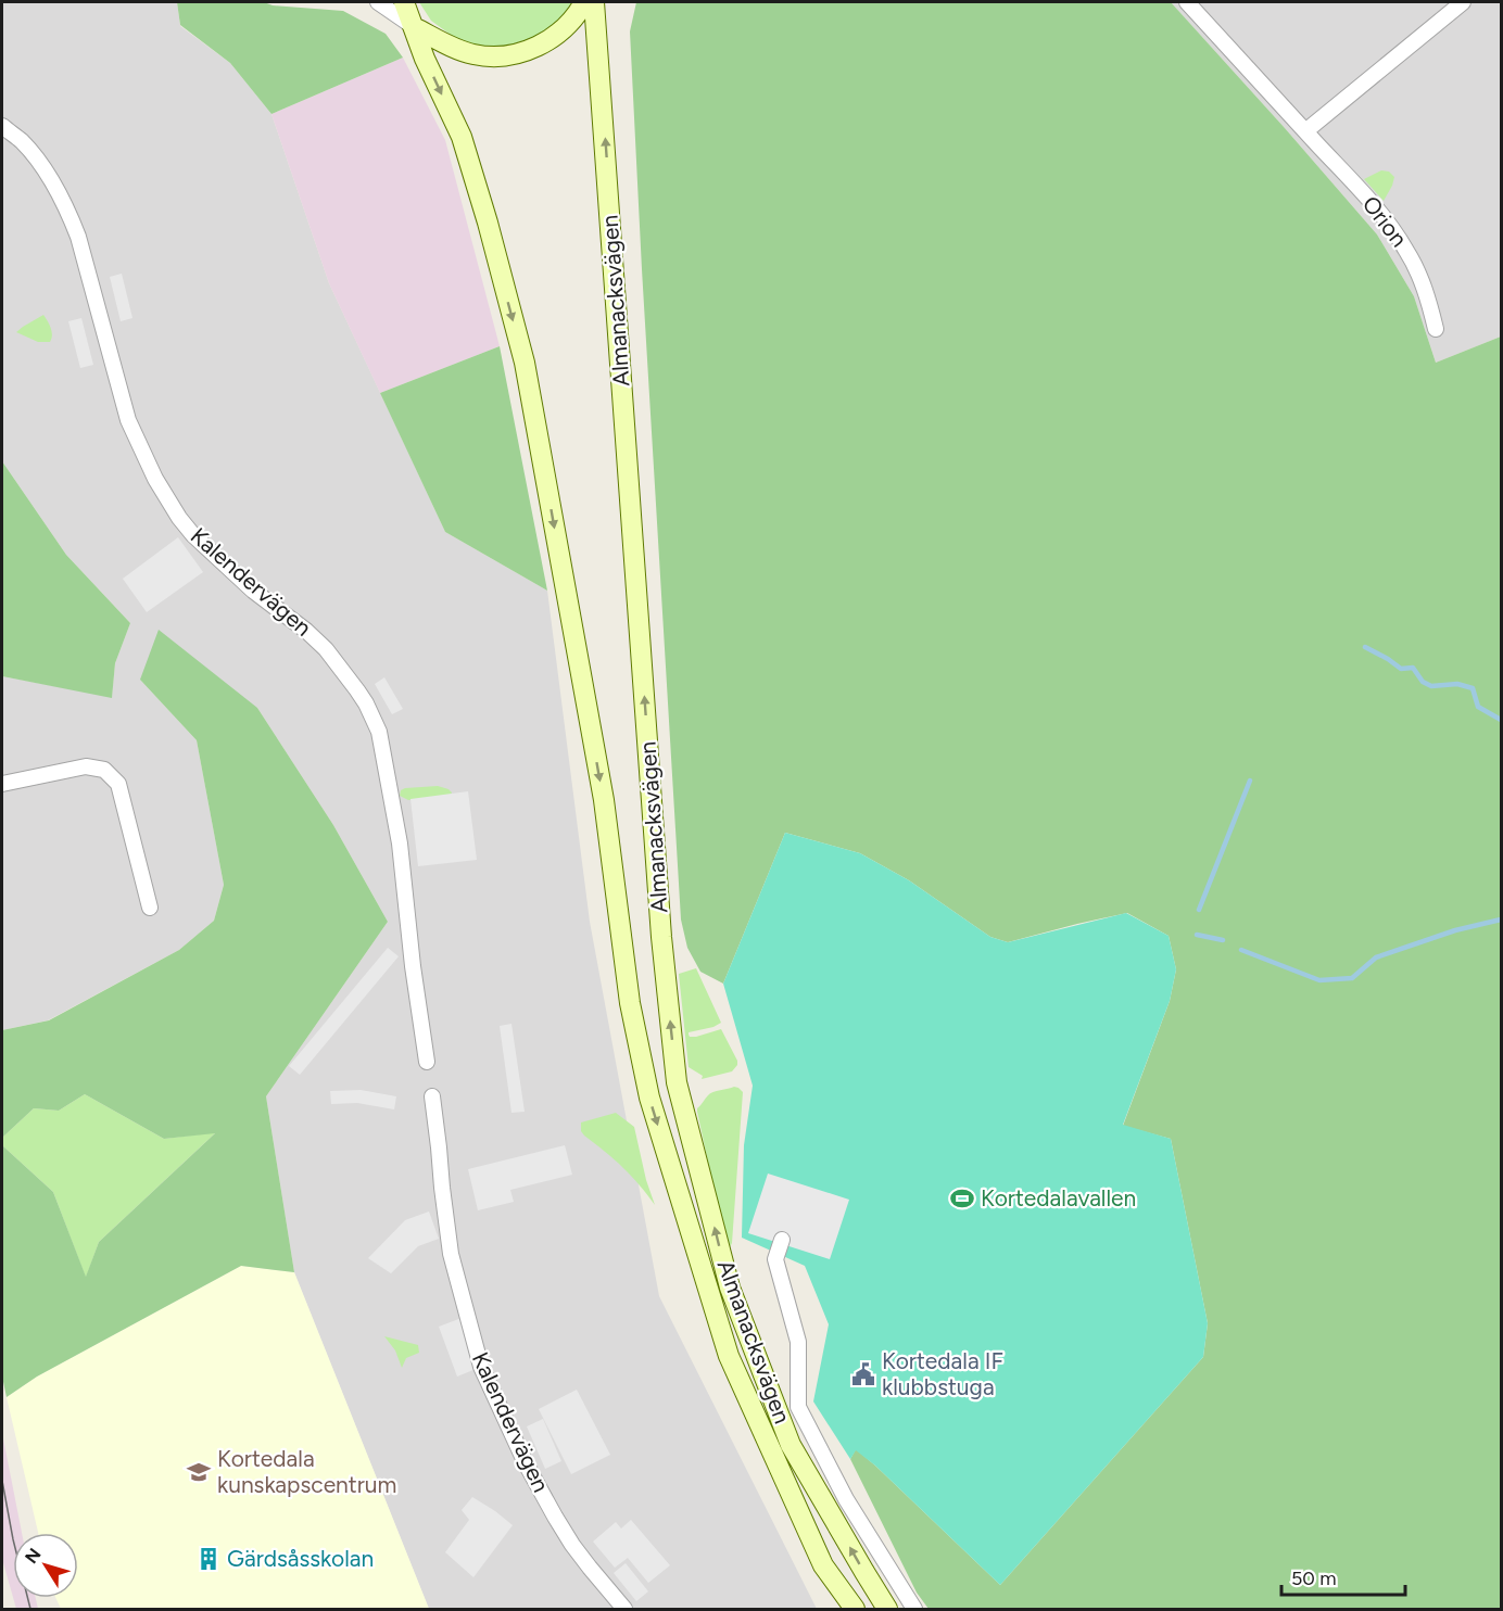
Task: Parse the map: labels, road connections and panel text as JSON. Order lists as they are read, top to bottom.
{
  "streets": {
    "main road": ["Almanacksvägen"],
    "street": ["Orion", "Kalendervägen"]
  },
  "places": {
    "sports": ["Kortedalavallen"],
    "public building": ["Kortedala IF klubbstuga"],
    "school or university": ["Kortedala kunskapscentrum"],
    "building": ["Gärdsåsskolan"]
  },
  "scale_bar": "50 m",
  "north": "top left"
}
